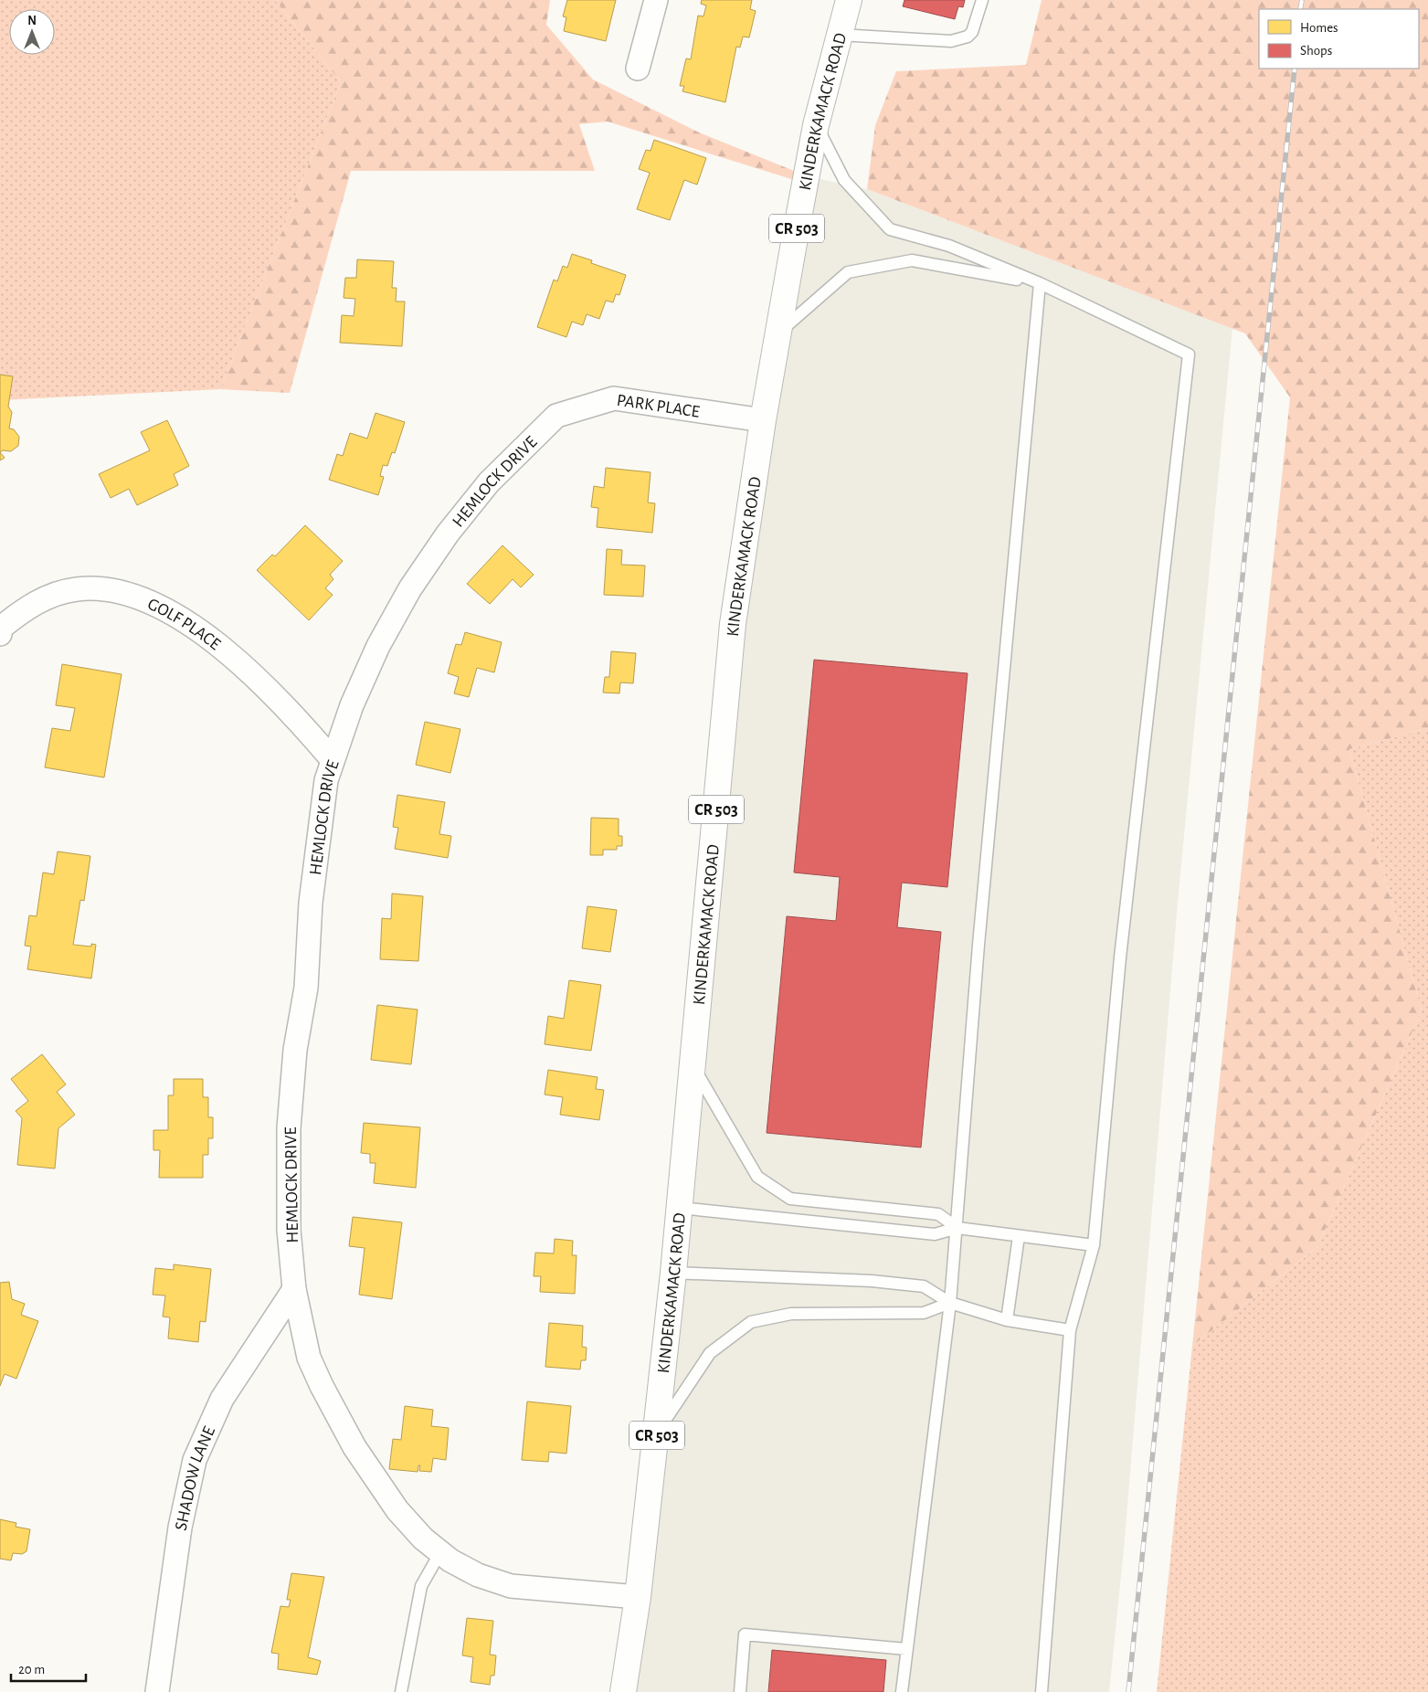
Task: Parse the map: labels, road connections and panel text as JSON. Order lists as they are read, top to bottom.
{
  "streets": {
    "main road": ["KINDERKAMACK ROAD", "CR 503"],
    "street": [
      "PARK PLACE",
      "HEMLOCK DRIVE",
      "GOLF PLACE",
      "SHADOW LANE"
    ]
  },
  "crossings": [
    ["KINDERKAMACK ROAD", "PARK PLACE"],
    ["KINDERKAMACK ROAD", "HEMLOCK DRIVE"],
    ["PARK PLACE", "HEMLOCK DRIVE"],
    ["HEMLOCK DRIVE", "GOLF PLACE"],
    ["HEMLOCK DRIVE", "SHADOW LANE"]
  ],
  "legend": ["Homes", "Shops"],
  "scale_bar": "20 m",
  "north": "top"
}
